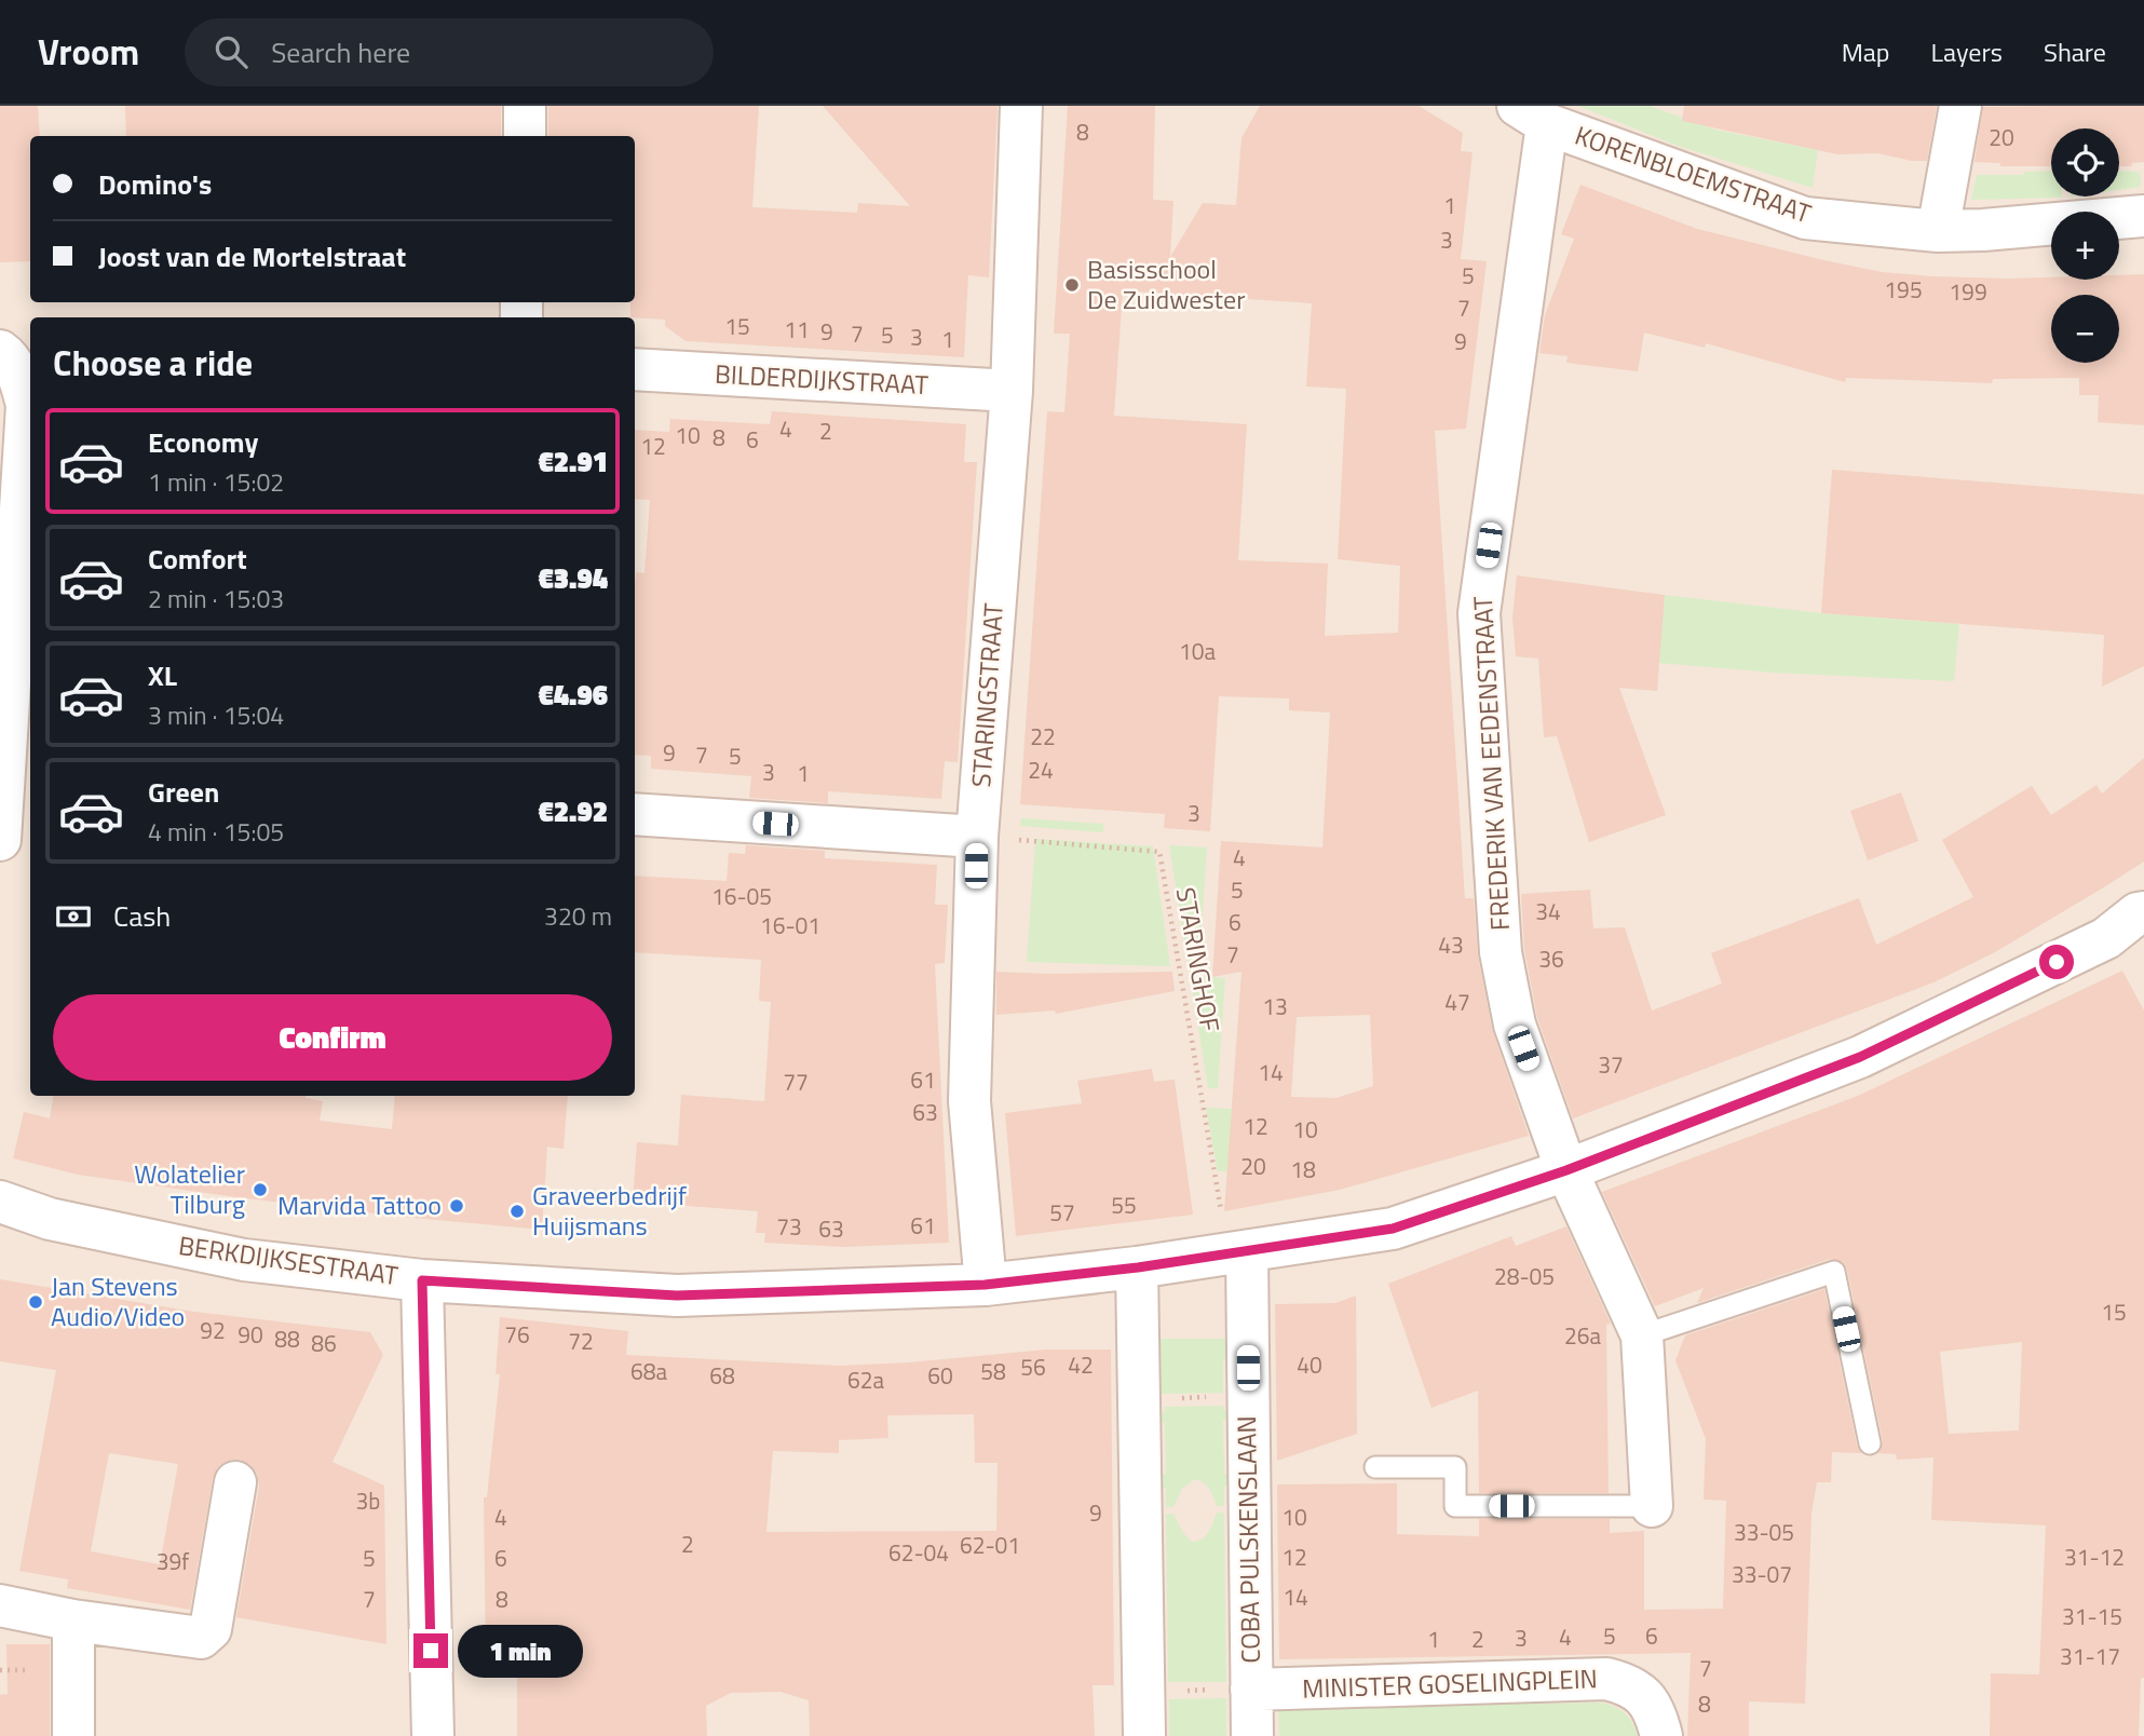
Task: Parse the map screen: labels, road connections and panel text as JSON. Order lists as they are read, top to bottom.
{
  "streets": {
    "street": [
      "KORENBLOEMSTRAAT",
      "BILDERDIJKSTRAAT",
      "STARINGSTRAAT",
      "FREDERIK VAN EEDENSTRAAT",
      "BERKDIJKSESTRAAT",
      "COBA PULSKENSLAAN",
      "MINISTER GOSELINGPLEIN"
    ],
    "path": ["STARINGHOF"]
  },
  "crossings": [
    ["KORENBLOEMSTRAAT", "FREDERIK VAN EEDENSTRAAT"],
    ["BILDERDIJKSTRAAT", "STARINGSTRAAT"],
    ["STARINGSTRAAT", "STARINGHOF"],
    ["STARINGSTRAAT", "BERKDIJKSESTRAAT"],
    ["FREDERIK VAN EEDENSTRAAT", "BERKDIJKSESTRAAT"],
    ["STARINGHOF", "BERKDIJKSESTRAAT"],
    ["STARINGHOF", "COBA PULSKENSLAAN"],
    ["BERKDIJKSESTRAAT", "COBA PULSKENSLAAN"],
    ["COBA PULSKENSLAAN", "MINISTER GOSELINGPLEIN"]
  ],
  "places": [
    "Basisschool De Zuidwester",
    "Wolatelier Tilburg",
    "Marvida Tattoo",
    "Graveerbedrijf Huijsmans",
    "Jan Stevens Audio/Video"
  ],
  "house_numbers": [
    "8",
    "20",
    "1",
    "3",
    "5",
    "195",
    "199",
    "7",
    "15",
    "11",
    "9",
    "7",
    "5",
    "3",
    "1",
    "9",
    "4",
    "2",
    "10",
    "8",
    "6",
    "12",
    "10a",
    "22",
    "9",
    "7",
    "5",
    "24",
    "3",
    "1",
    "3",
    "4",
    "5",
    "16-05",
    "34",
    "6",
    "16-01",
    "43",
    "7",
    "36",
    "47",
    "13",
    "37",
    "14",
    "61",
    "77",
    "63",
    "12",
    "10",
    "20",
    "18",
    "55",
    "57",
    "61",
    "73",
    "63",
    "28-05",
    "15",
    "92",
    "90",
    "76",
    "26a",
    "88",
    "72",
    "86",
    "42",
    "40",
    "56",
    "68a",
    "58",
    "68",
    "60",
    "62a",
    "3b",
    "9",
    "4",
    "10",
    "33-05",
    "2",
    "62-01",
    "62-04",
    "12",
    "31-12",
    "5",
    "6",
    "39f",
    "33-07",
    "14",
    "7",
    "8",
    "31-15",
    "5",
    "6",
    "4",
    "3",
    "1",
    "2",
    "31-17",
    "7",
    "8"
  ],
  "page": {
    "header": "Vroom",
    "search": "Search here",
    "nav": ["Map", "Layers", "Share"],
    "map_buttons": ["+", "−"],
    "banner": ["Domino's", "Joost van de Mortelstraat"],
    "heading": "Choose a ride",
    "list": [
      {
        "name": "Economy",
        "note": "1 min · 15:02",
        "value": "€2.91"
      },
      {
        "name": "Comfort",
        "note": "2 min · 15:03",
        "value": "€3.94"
      },
      {
        "name": "XL",
        "note": "3 min · 15:04",
        "value": "€4.96"
      },
      {
        "name": "Green",
        "note": "4 min · 15:05",
        "value": "€2.92"
      }
    ],
    "pay": ["Cash", "320 m"],
    "buttons": "Confirm",
    "bubble": "1 min"
  }
}
